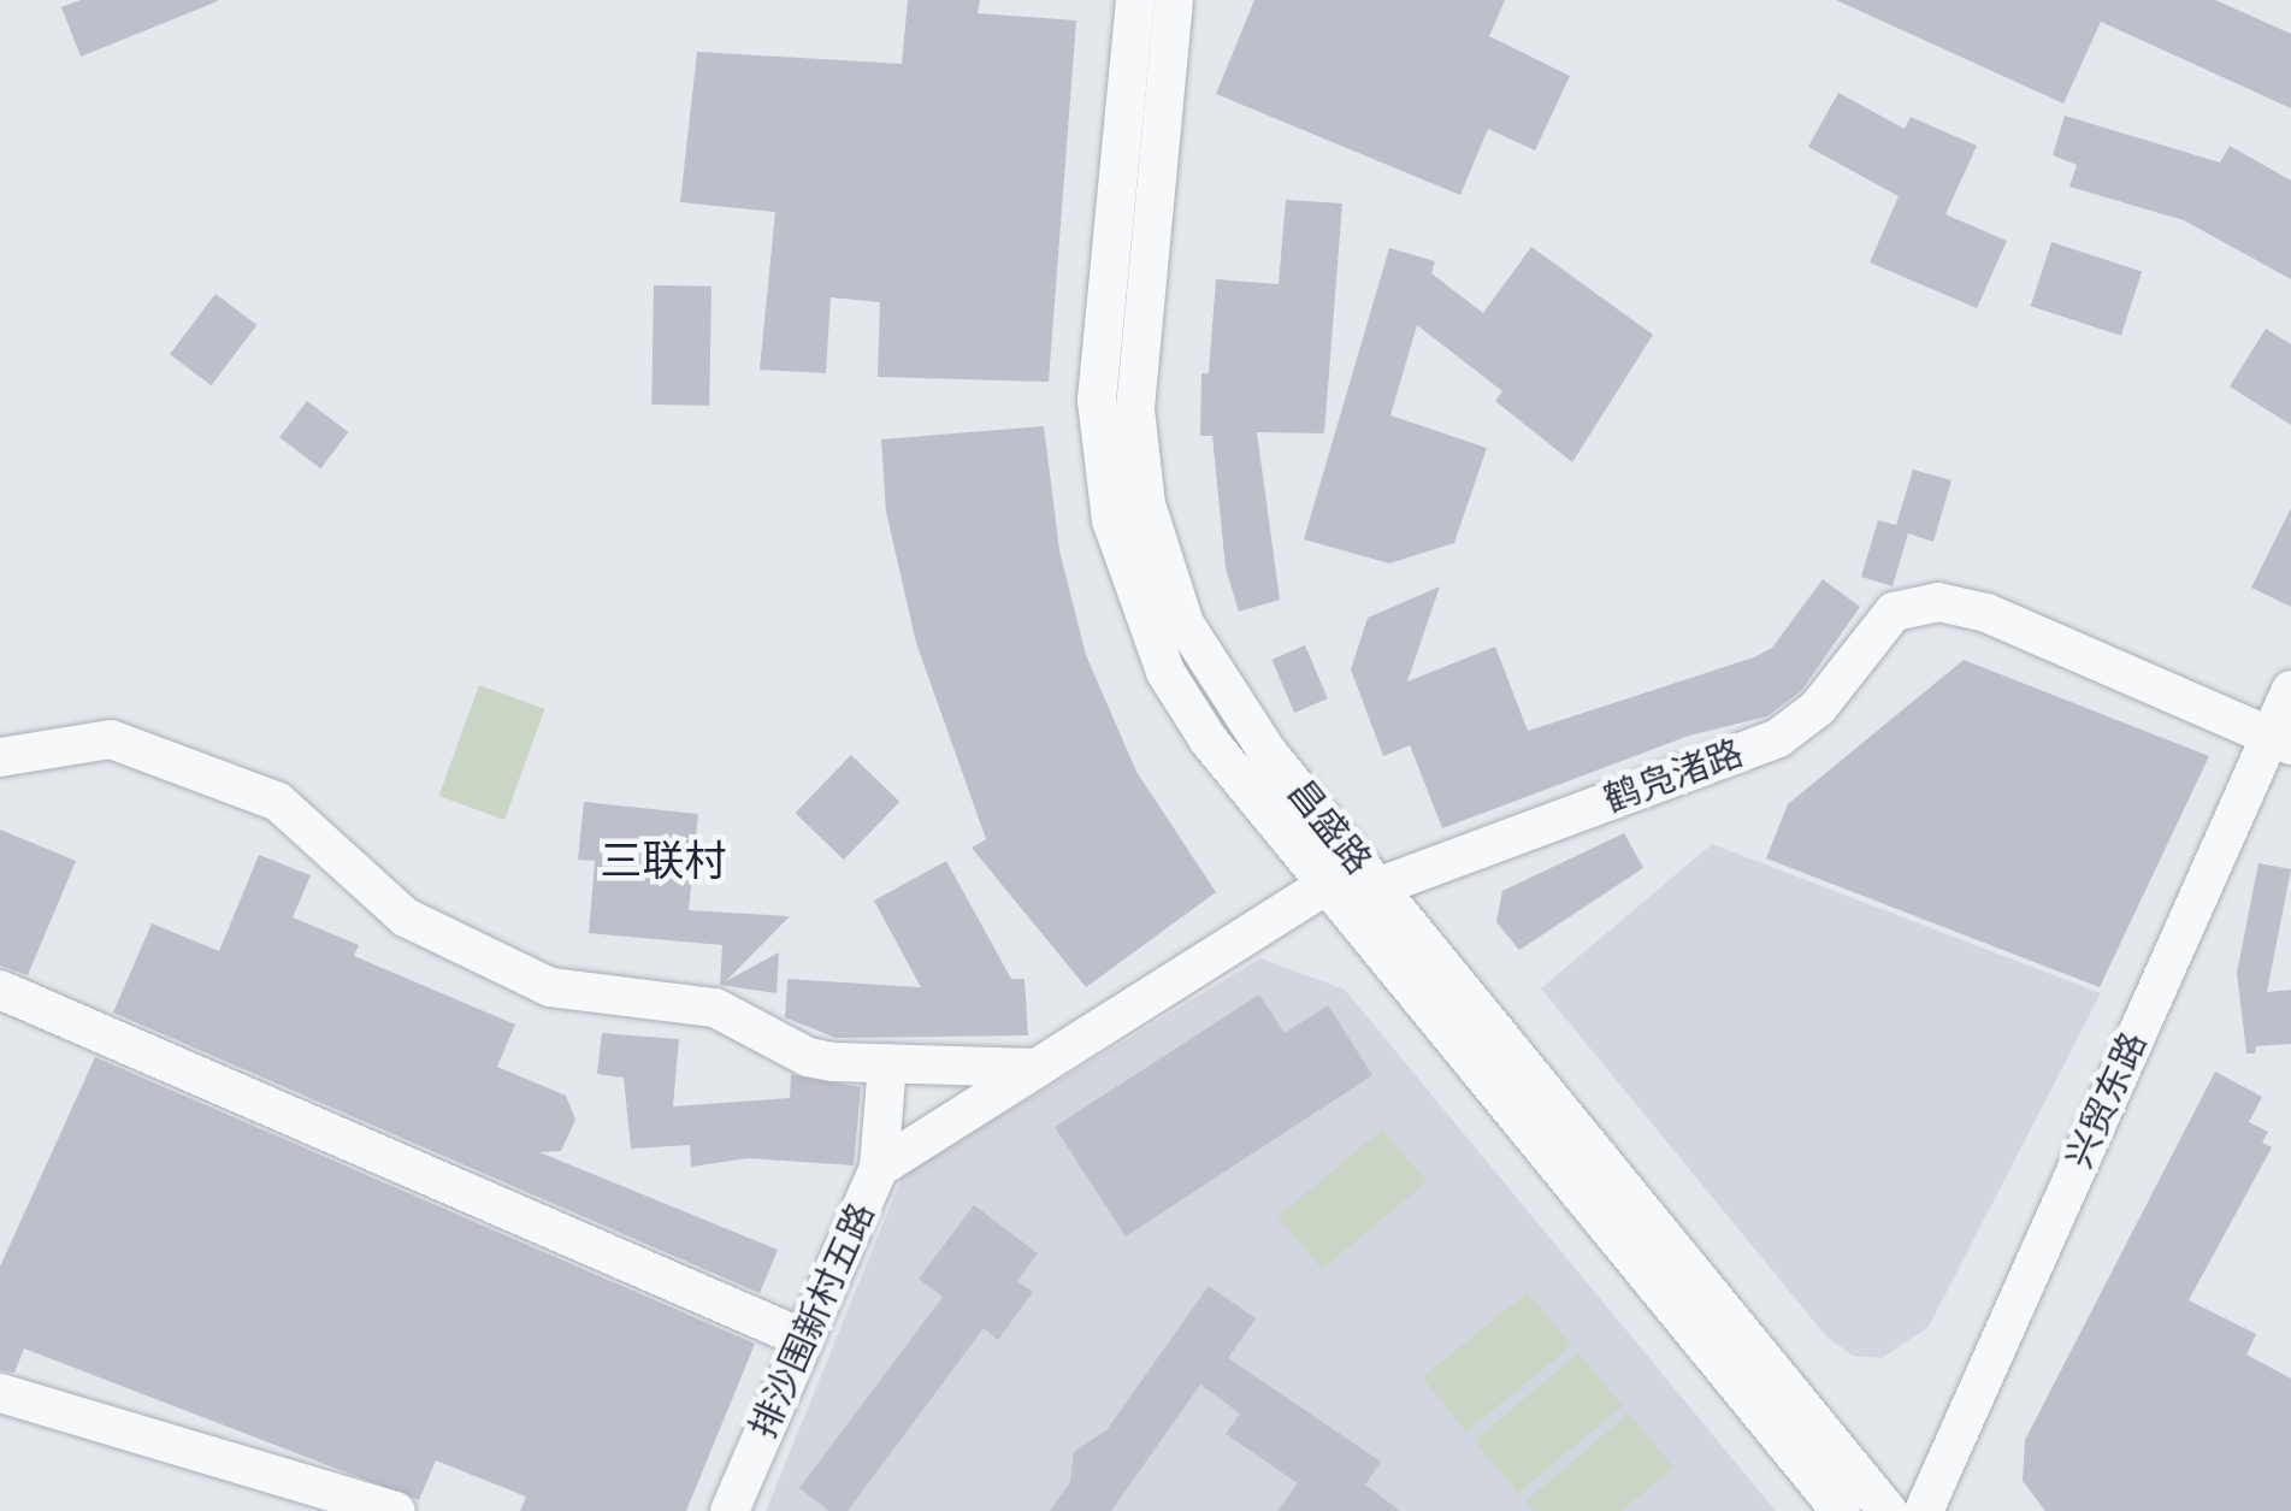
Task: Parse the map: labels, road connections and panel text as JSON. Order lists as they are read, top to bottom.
{
  "streets": {
    "street": [
      "鹤凫渚路",
      "昌盛路",
      "兴贸东路",
      "排沙围新村五路"
    ]
  },
  "crossings": [
    ["鹤凫渚路", "昌盛路"],
    ["鹤凫渚路", "兴贸东路"]
  ],
  "districts": ["三联村"]
}
